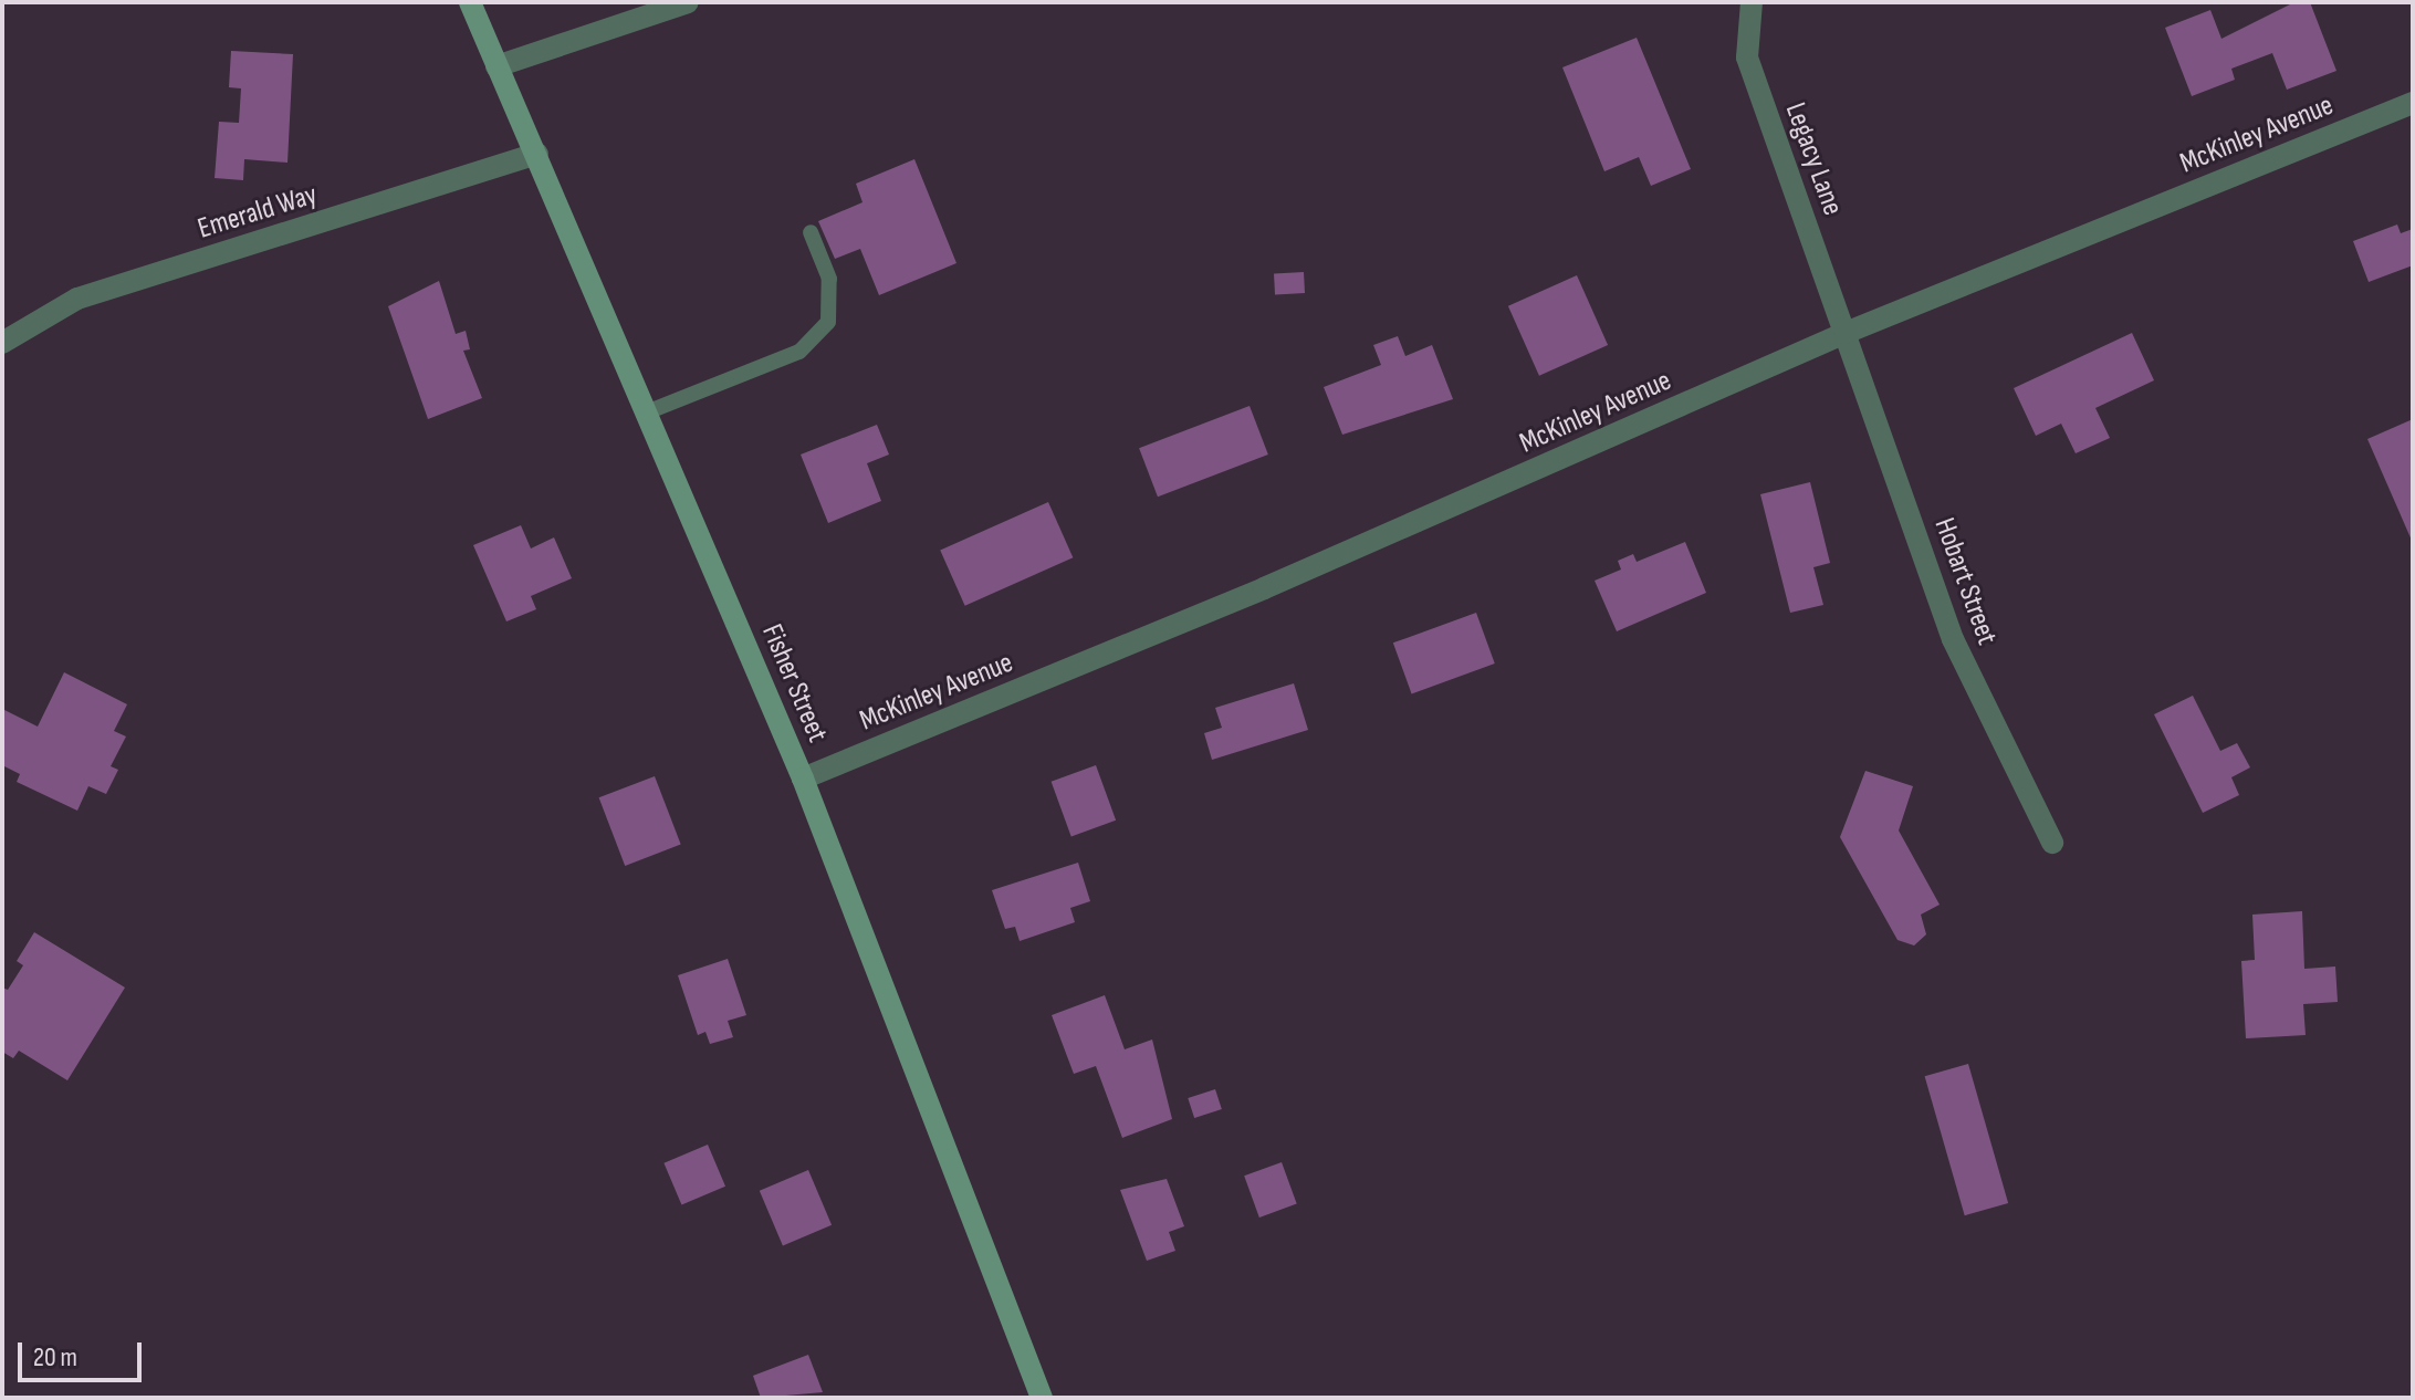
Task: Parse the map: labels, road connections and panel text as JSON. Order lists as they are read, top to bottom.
{
  "streets": {
    "main road": ["Fisher Street"],
    "street": [
      "McKinley Avenue",
      "Legacy Lane",
      "Emerald Way",
      "Hobart Street"
    ]
  },
  "crossings": [
    ["McKinley Avenue", "Legacy Lane"],
    ["McKinley Avenue", "Hobart Street"],
    ["McKinley Avenue", "Fisher Street"],
    ["Legacy Lane", "Hobart Street"],
    ["Emerald Way", "Fisher Street"]
  ],
  "scale_bar": "20 m"
}
